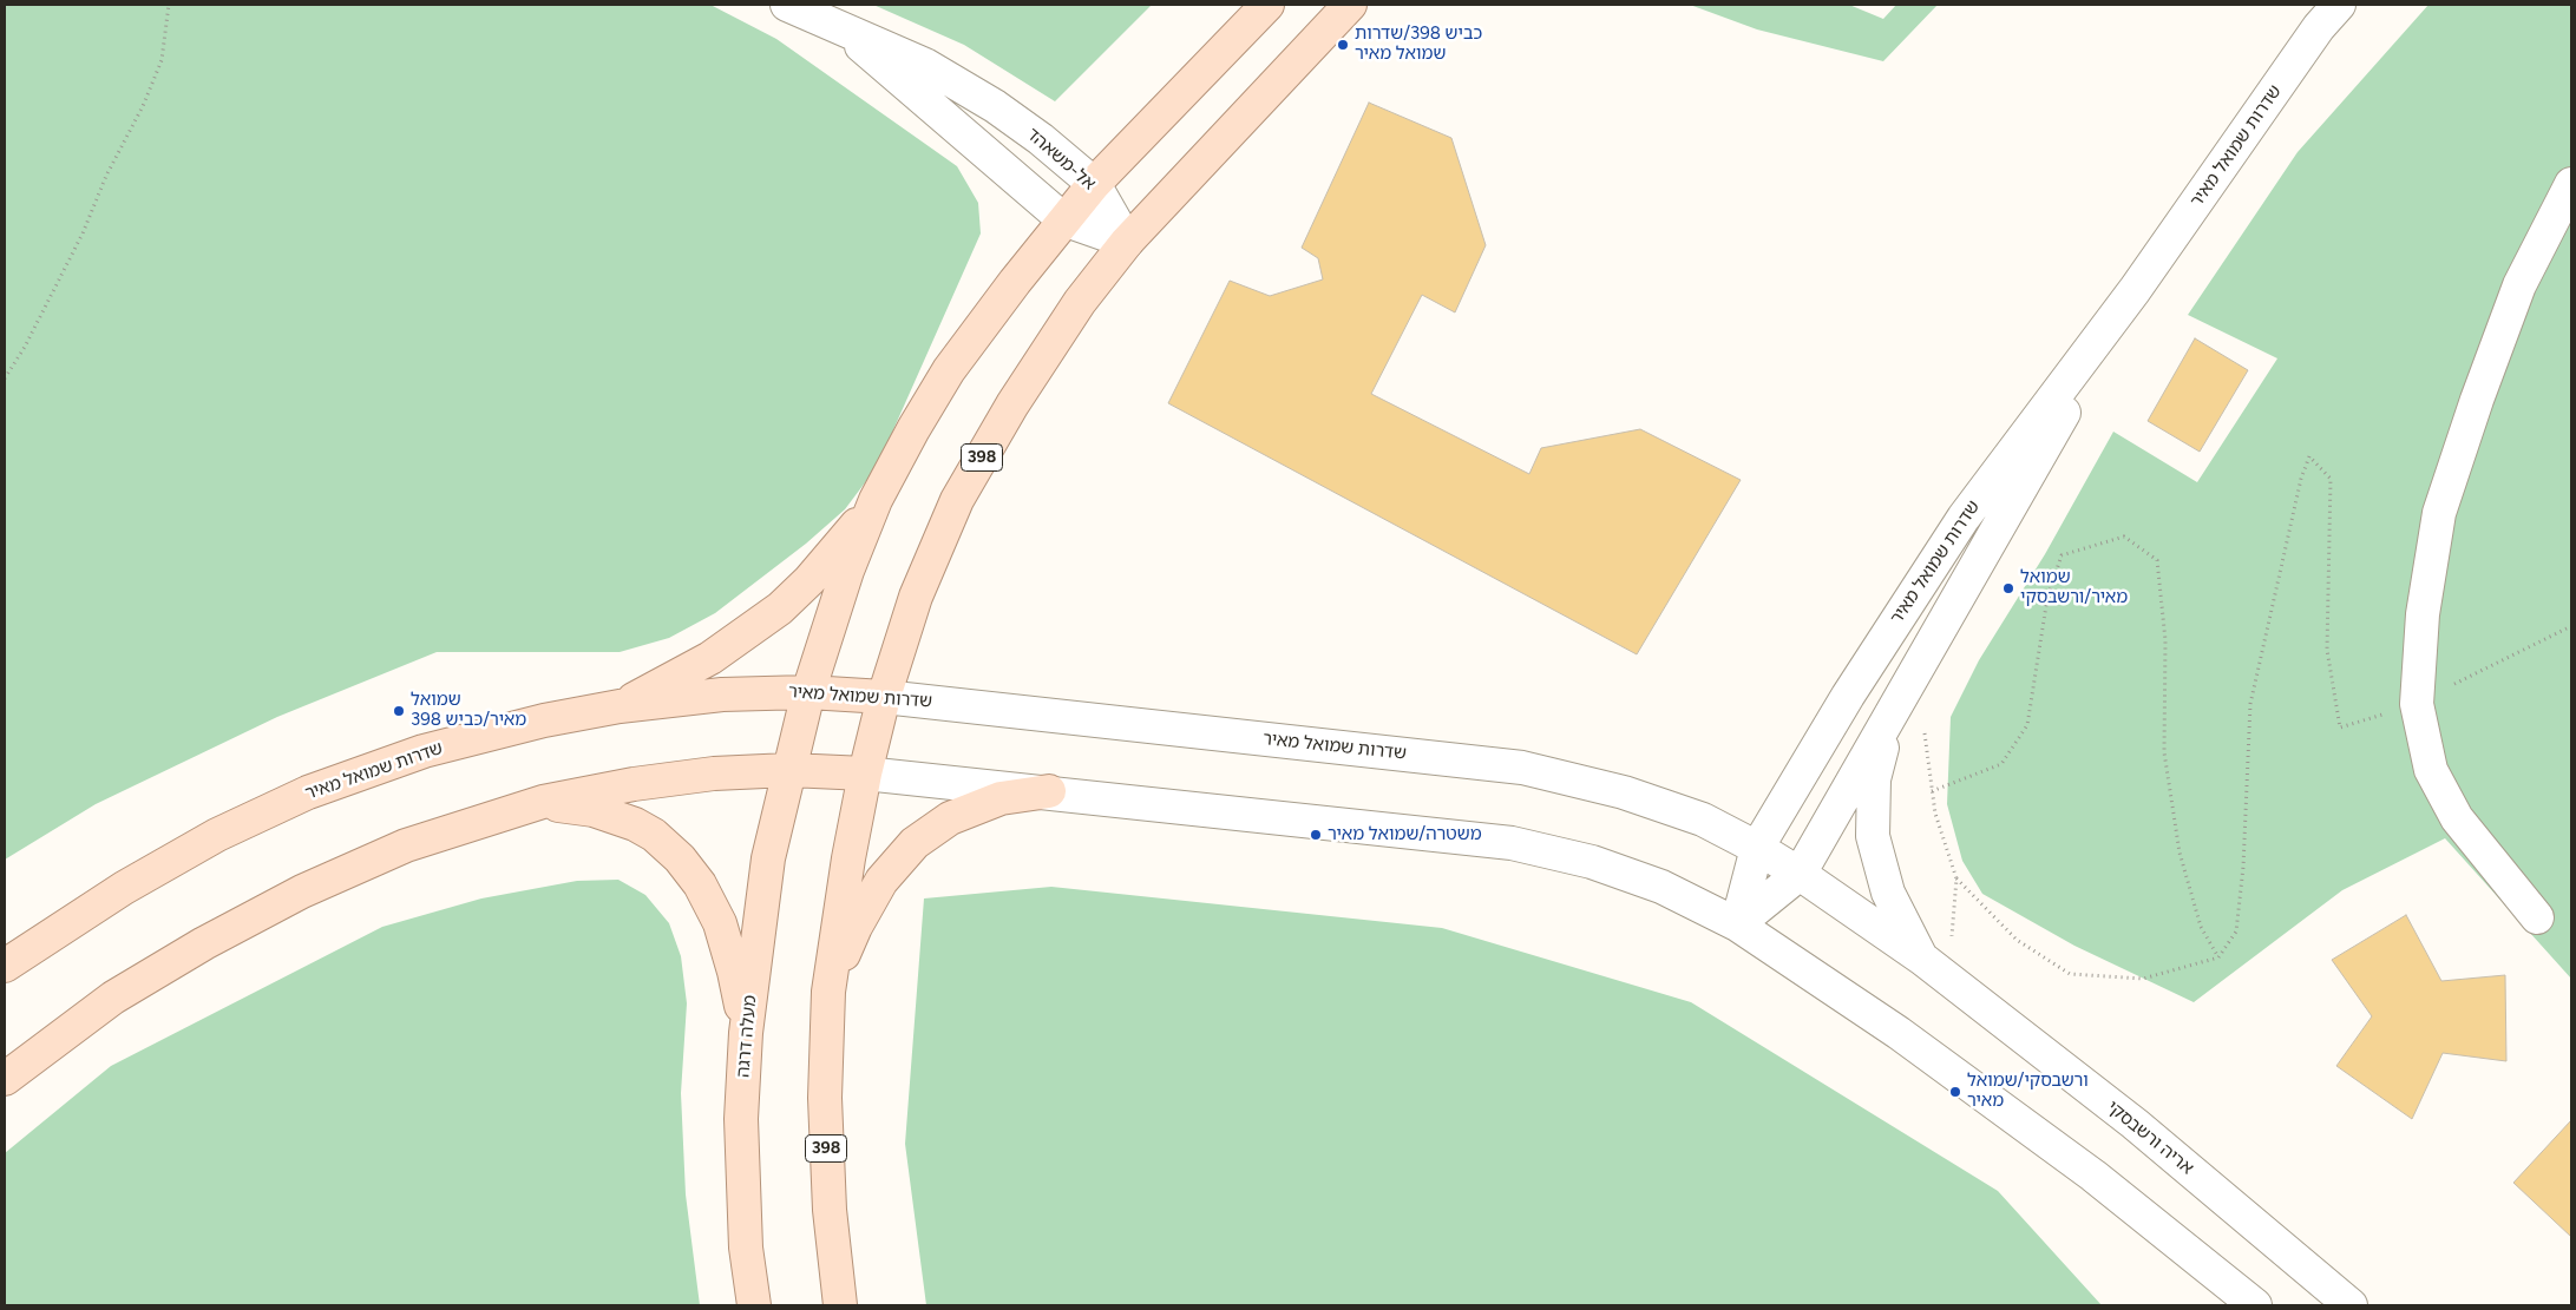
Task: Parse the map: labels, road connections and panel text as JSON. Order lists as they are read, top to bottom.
{
  "streets": {
    "main road": ["שדרות שמואל מאיר", "398", "מעלה דרגה"],
    "street": ["אל-משאהד", "אריה ורשבסקי"]
  },
  "crossings": [
    ["שדרות שמואל מאיר", "398"],
    ["שדרות שמואל מאיר", "מעלה דרגה"],
    ["שדרות שמואל מאיר", "אריה ורשבסקי"],
    ["אל-משאהד", "398"]
  ],
  "places": [
    "כביש 398/שדרות שמואל מאיר",
    "שמואל מאיר/ורשבסקי",
    "שמואל מאיר/כביש 398",
    "משטרה/שמואל מאיר",
    "ורשבסקי/שמואל מאיר"
  ]
}
